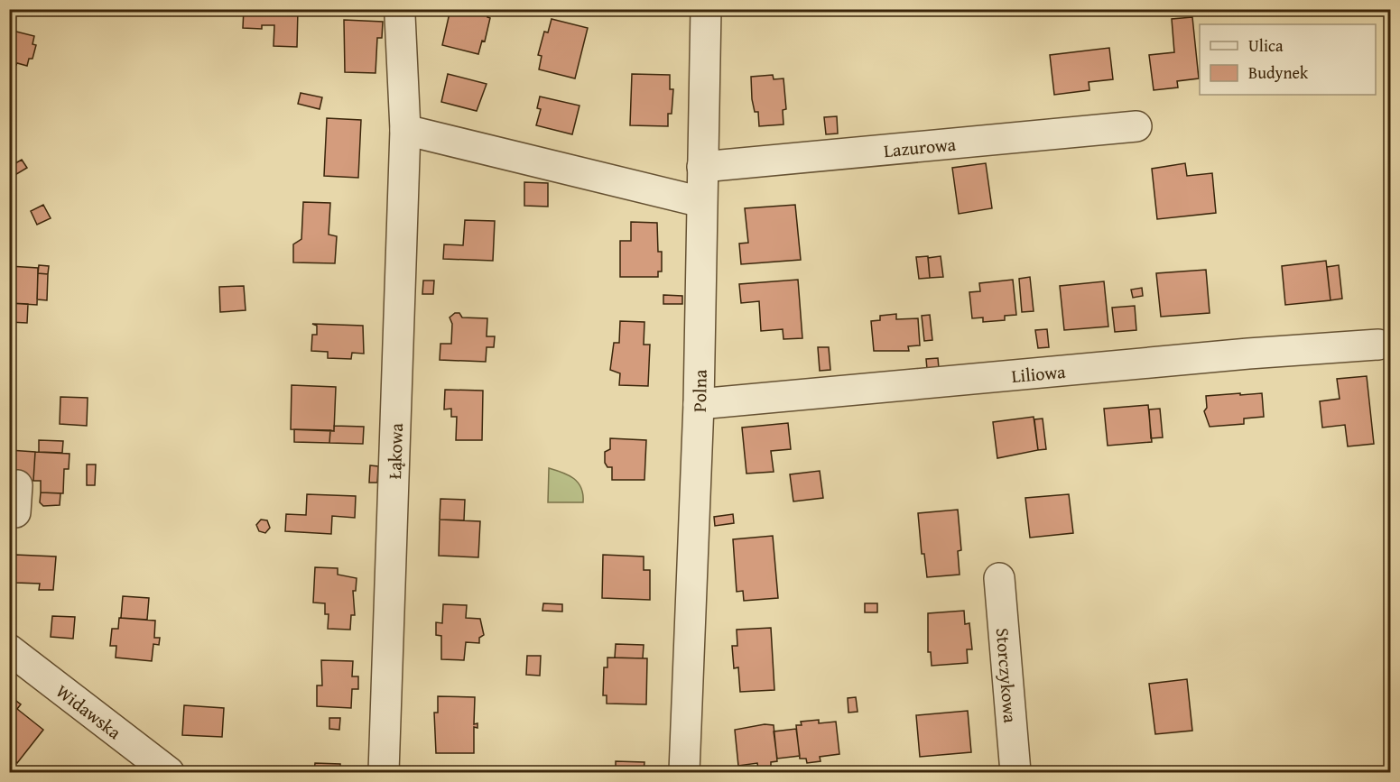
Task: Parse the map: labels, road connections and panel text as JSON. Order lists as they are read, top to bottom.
{
  "streets": {
    "street": [
      "Lazurowa",
      "Liliowa",
      "Polna",
      "Łąkowa",
      "Storczykowa",
      "Widawska"
    ]
  },
  "crossings": [
    ["Lazurowa", "Polna"],
    ["Liliowa", "Polna"]
  ],
  "legend": ["Ulica", "Budynek"]
}
